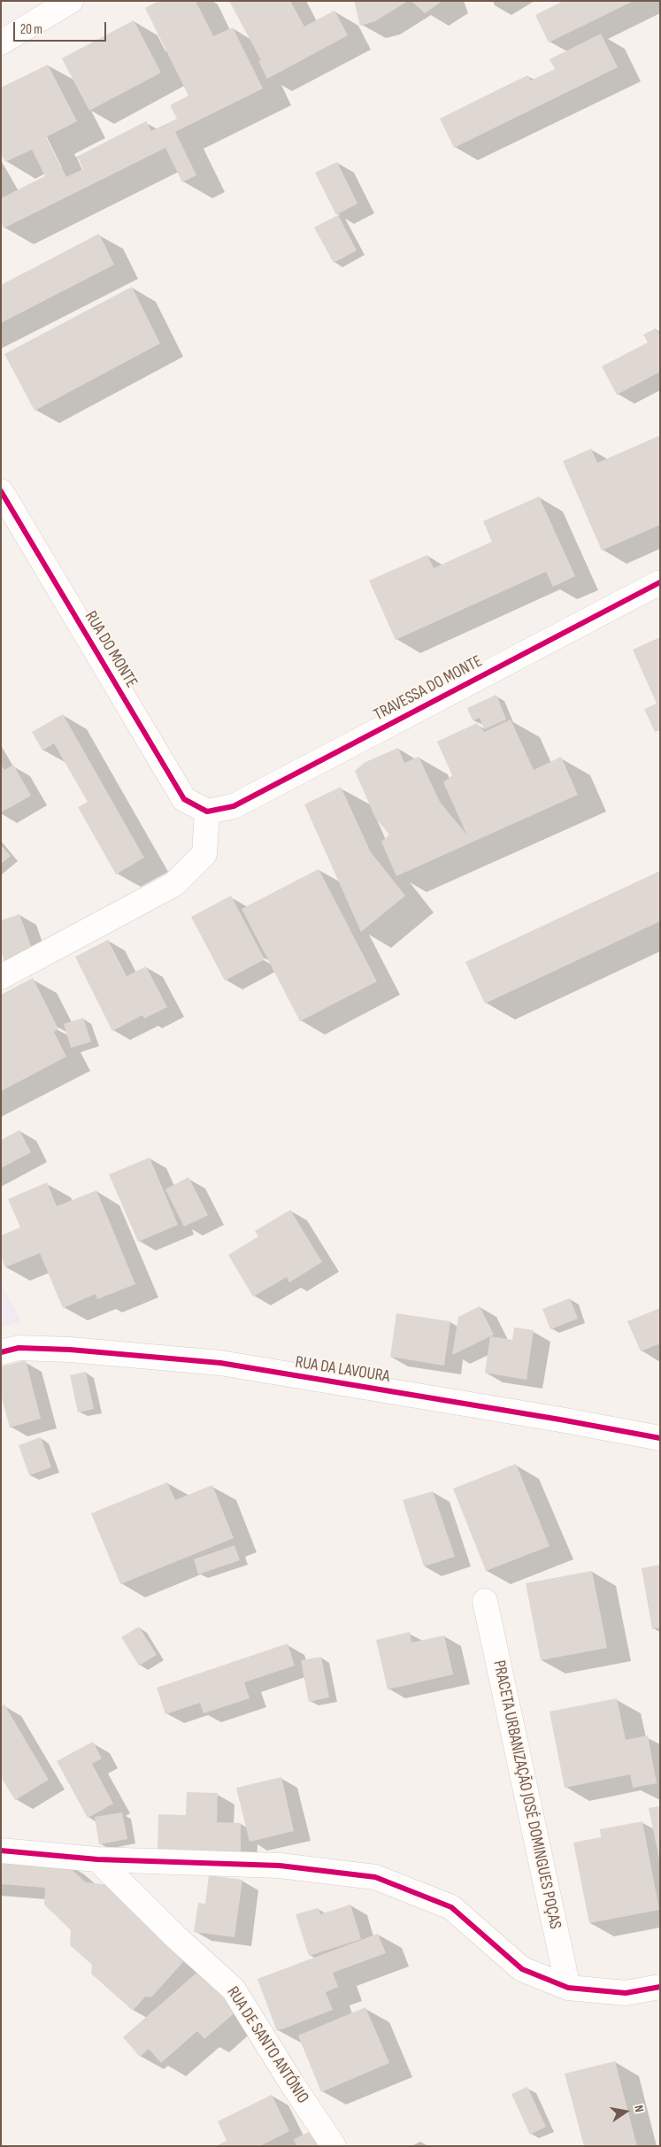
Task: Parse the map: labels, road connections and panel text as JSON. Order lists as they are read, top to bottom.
{
  "streets": {
    "street": [
      "RUA DO MONTE",
      "TRAVESSA DO MONTE",
      "RUA DA LAVOURA",
      "PRACETA URBANIZAÇÃO JOSÉ DOMINGUES POÇAS",
      "RUA DE SANTO ANTÓNIO"
    ]
  },
  "crossings": [
    ["RUA DO MONTE", "TRAVESSA DO MONTE"]
  ],
  "scale_bar": "20 m",
  "north": "right"
}
